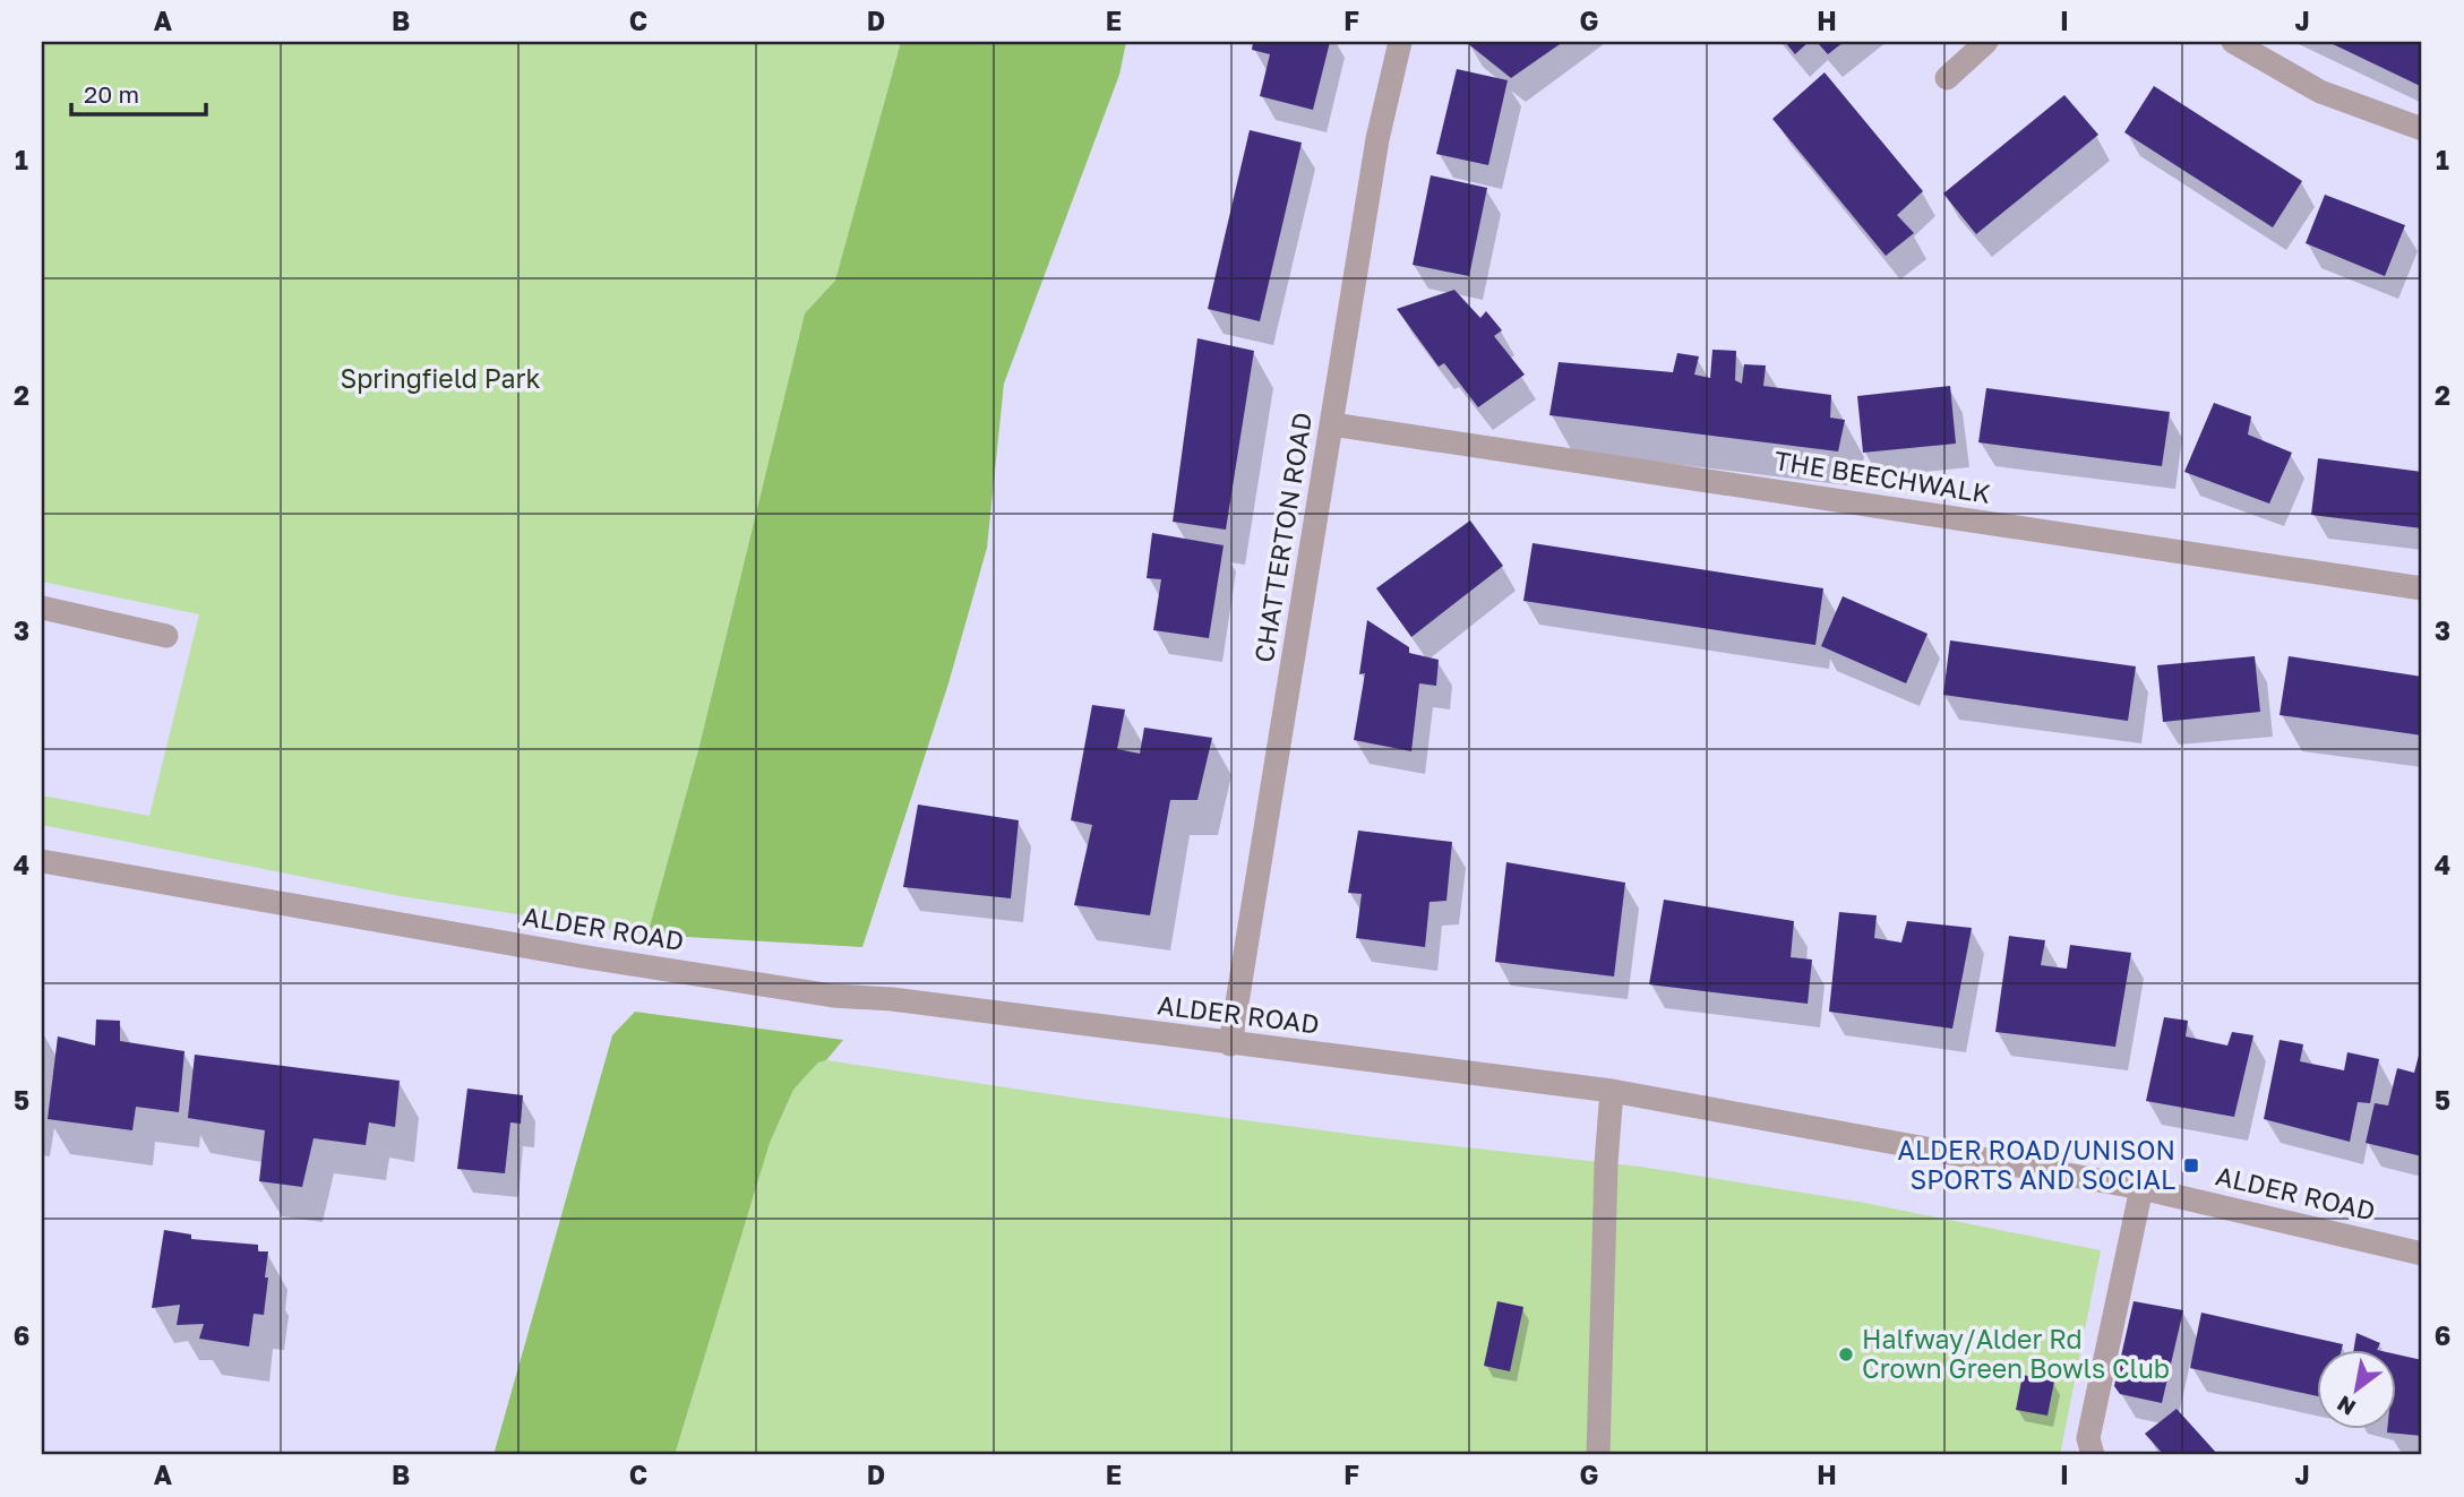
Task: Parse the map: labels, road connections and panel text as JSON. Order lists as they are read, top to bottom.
{
  "streets": {
    "street": ["THE BEECHWALK", "CHATTERTON ROAD", "ALDER ROAD"]
  },
  "crossings": [
    ["THE BEECHWALK", "CHATTERTON ROAD"],
    ["CHATTERTON ROAD", "ALDER ROAD"]
  ],
  "parks": ["Springfield Park"],
  "places": {
    "transit": ["ALDER ROAD/UNISON SPORTS AND SOCIAL"],
    "other": ["Halfway/Alder Rd Crown Green Bowls Club"]
  },
  "scale_bar": "20 m",
  "north": "bottom left",
  "grid": {
    "columns": [
      "A",
      "B",
      "C",
      "D",
      "E",
      "F",
      "G",
      "H",
      "I",
      "J"
    ],
    "rows": [
      "1",
      "2",
      "3",
      "4",
      "5",
      "6"
    ]
  }
}
